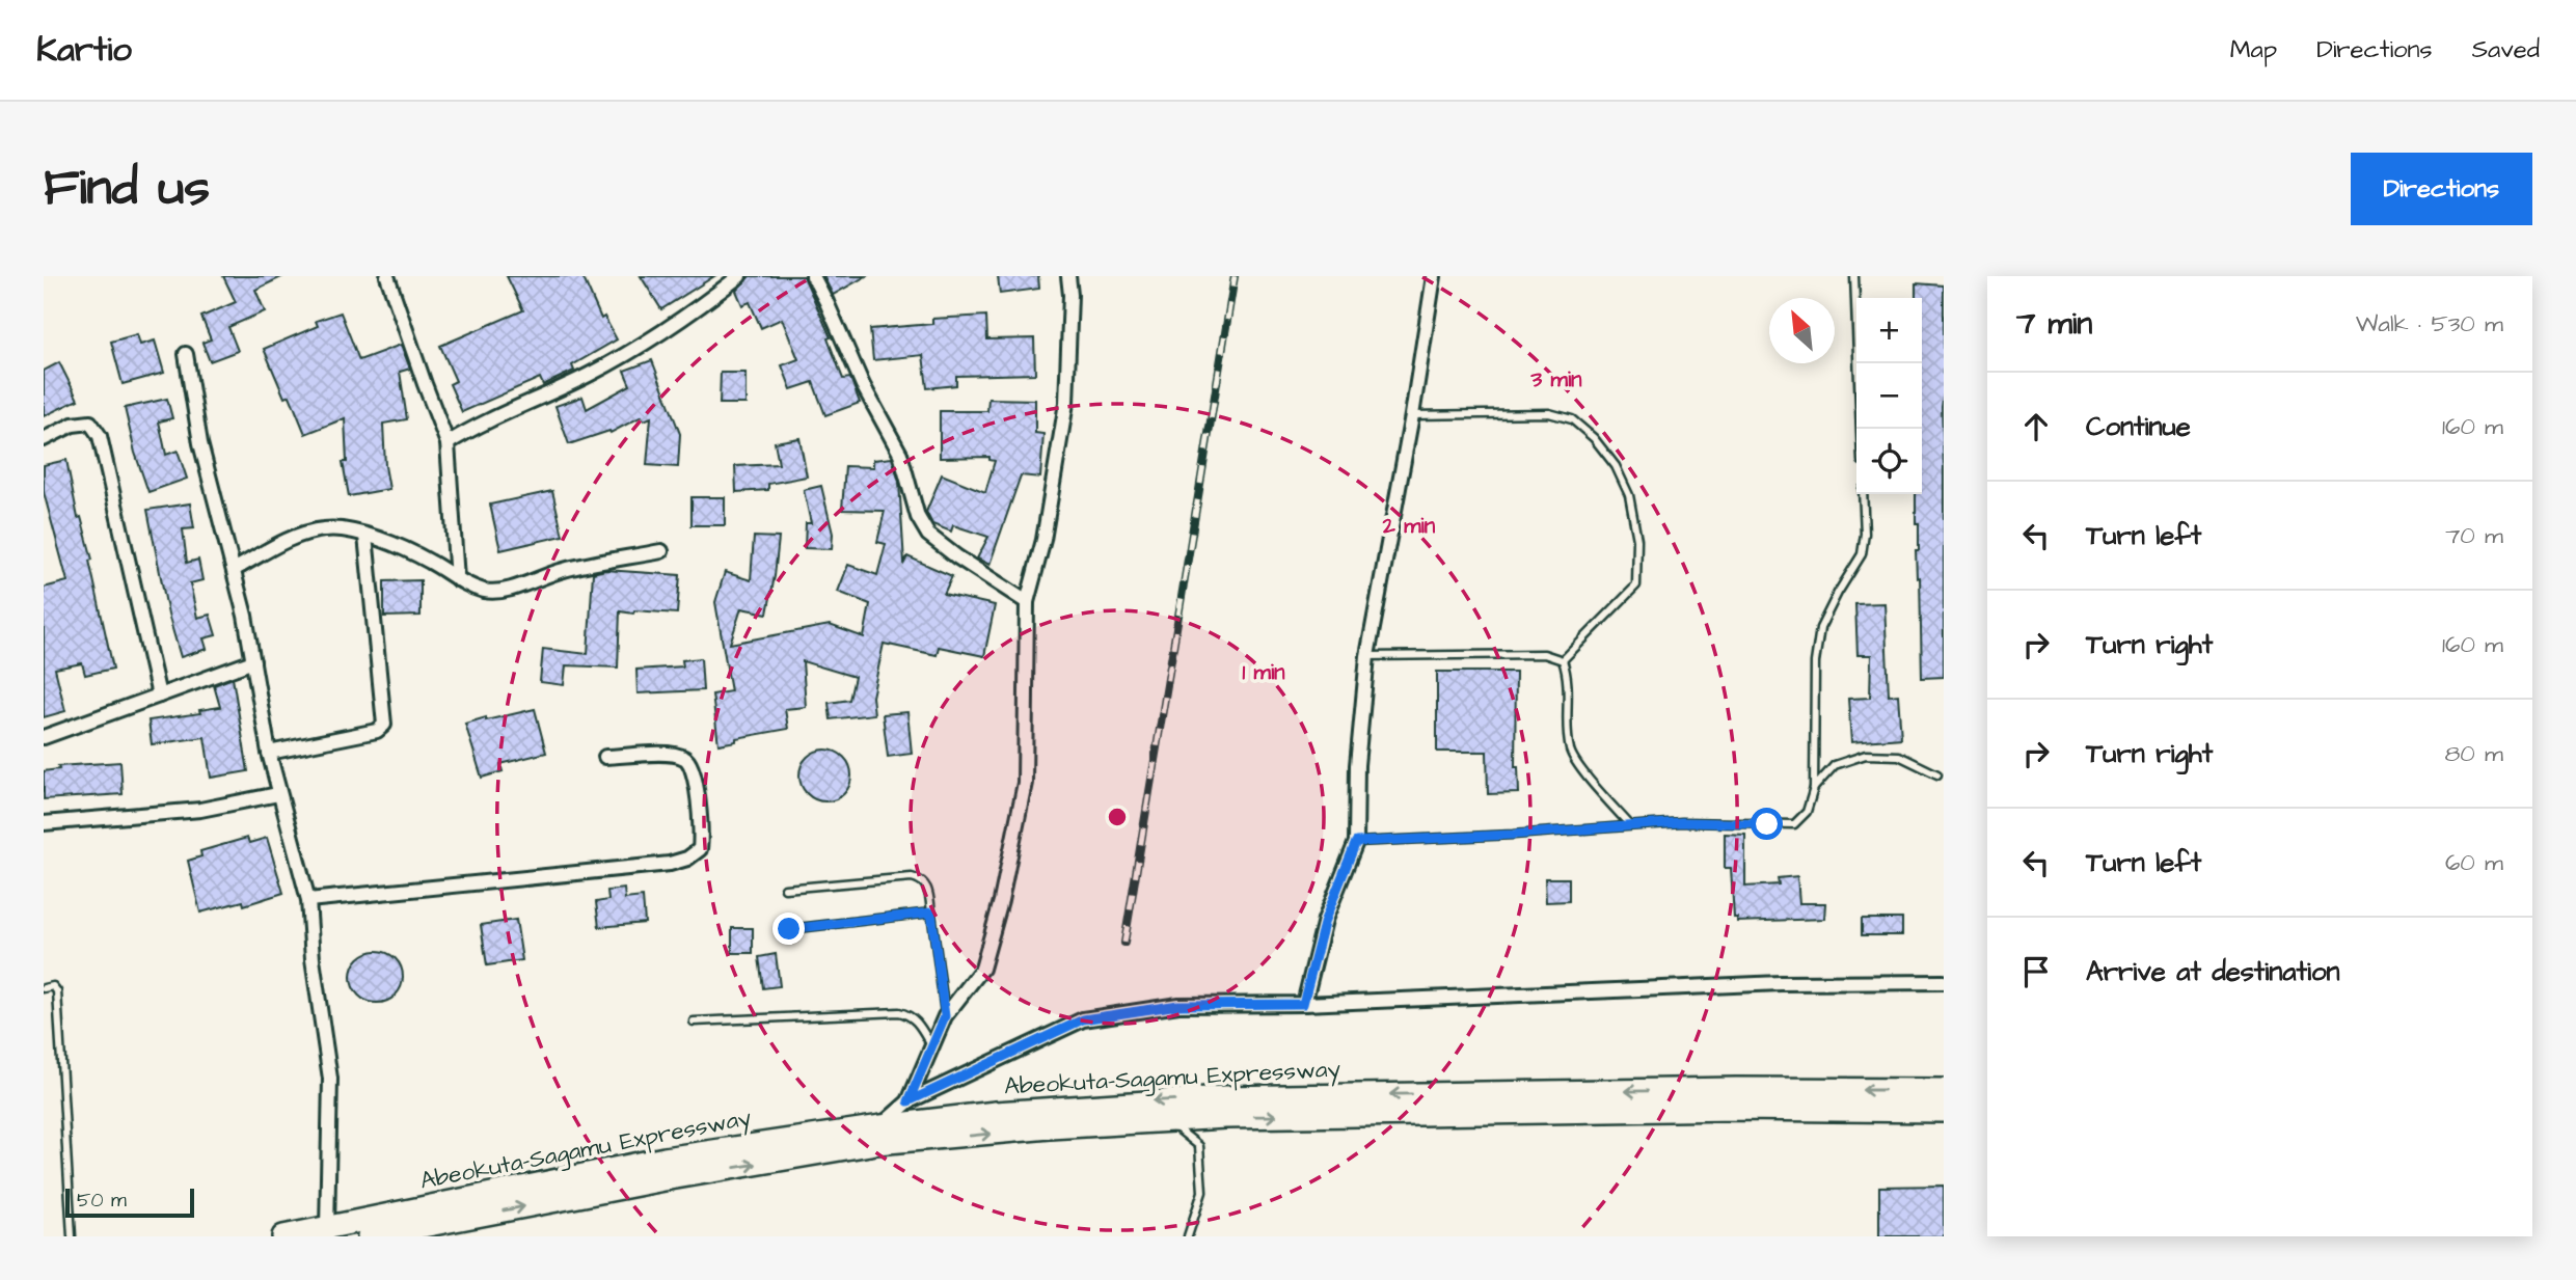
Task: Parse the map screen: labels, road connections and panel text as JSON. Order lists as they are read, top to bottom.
{
  "streets": {
    "highway": ["Abeokuta-Sagamu Expressway"]
  },
  "scale_bar": "50 m",
  "north": "top left",
  "page": {
    "header": "Kartio",
    "nav": ["Map", "Directions", "Saved"],
    "buttons": "Directions",
    "title": "Find us",
    "heading": ["7 min", "Walk · 530 m"],
    "map_buttons": ["+", "−"],
    "list": [
      ["Continue", "160 m"],
      ["Turn left", "70 m"],
      ["Turn right", "160 m"],
      ["Turn right", "80 m"],
      ["Turn left", "60 m"],
      "Arrive at destination"
    ],
    "scale": "50 m"
  },
  "rings": ["3 min", "2 min", "1 min"]
}
